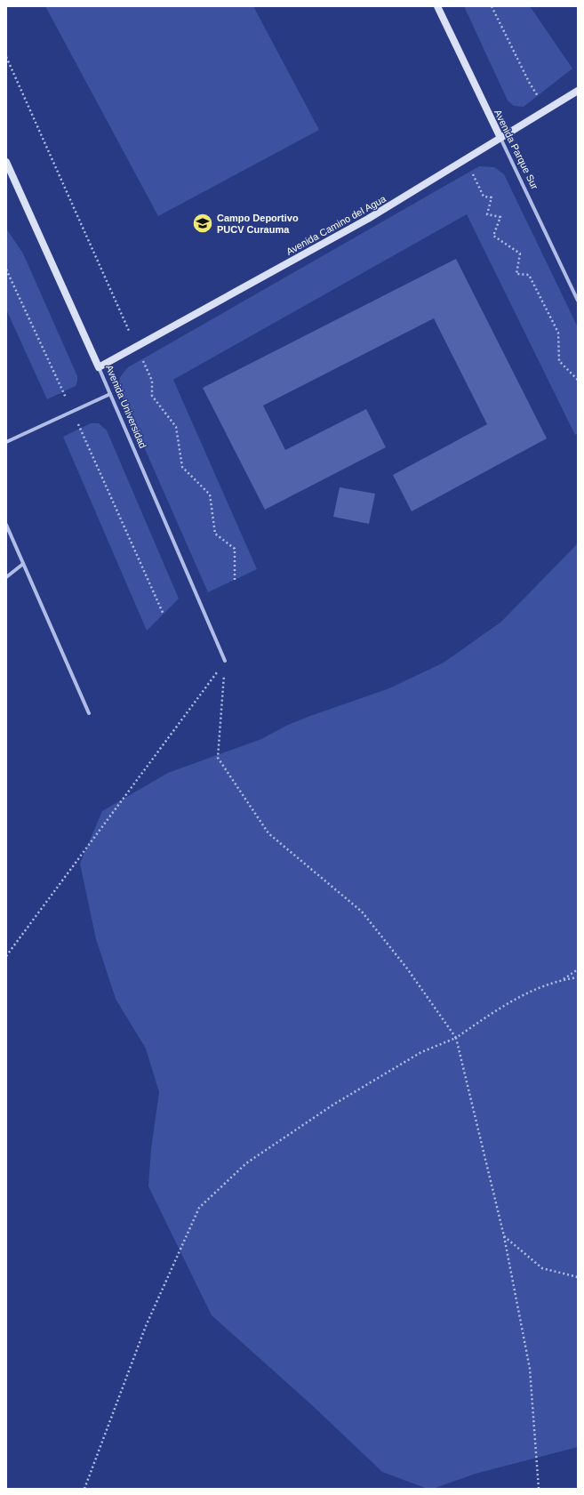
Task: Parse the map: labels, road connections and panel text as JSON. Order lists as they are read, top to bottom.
{
  "streets": {
    "street": ["Avenida Parque Sur", "Avenida Camino del Agua", "Avenida Universidad"]
  },
  "crossings": [
    ["Avenida Parque Sur", "Avenida Camino del Agua"],
    ["Avenida Camino del Agua", "Avenida Universidad"]
  ],
  "places": {
    "school or university": ["Campo Deportivo PUCV Curauma"]
  }
}
